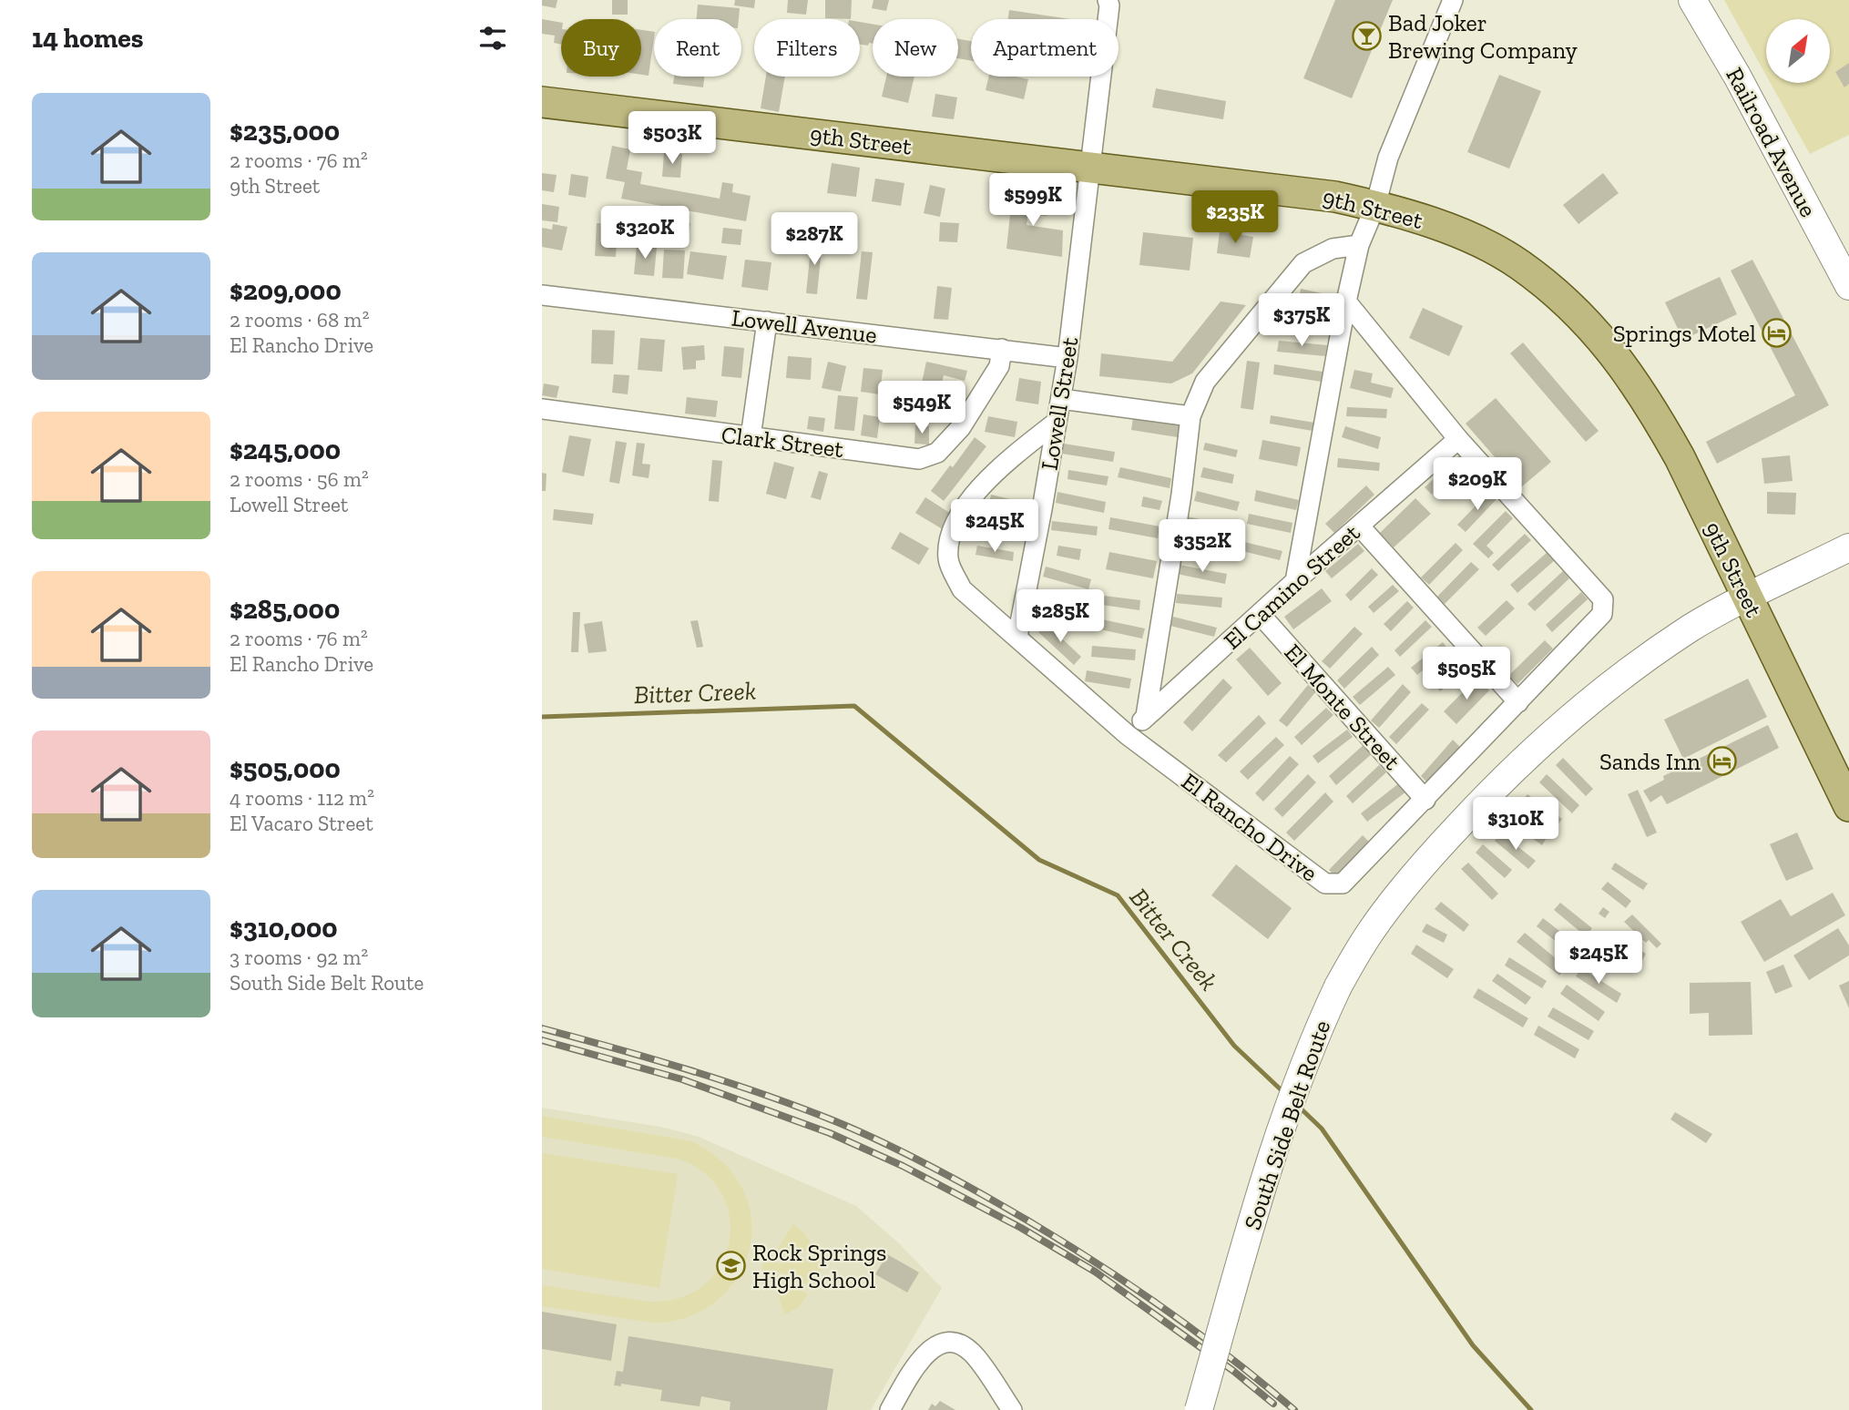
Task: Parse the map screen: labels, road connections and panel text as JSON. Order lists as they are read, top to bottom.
{
  "streets": {
    "main road": ["9th Street", "Railroad Avenue", "South Side Belt Route"],
    "street": [
      "Lowell Avenue",
      "Lowell Street",
      "Clark Street",
      "El Camino Street",
      "El Monte Street",
      "El Rancho Drive"
    ]
  },
  "crossings": [
    ["9th Street", "Lowell Street"],
    ["9th Street", "South Side Belt Route"],
    ["Lowell Avenue", "Lowell Street"],
    ["Lowell Avenue", "Clark Street"],
    ["Lowell Street", "El Rancho Drive"],
    ["El Camino Street", "El Monte Street"],
    ["El Camino Street", "El Rancho Drive"],
    ["El Monte Street", "El Rancho Drive"]
  ],
  "water": ["Bitter Creek"],
  "places": {
    "bar": ["Bad Joker Brewing Company"],
    "hotel": ["Springs Motel", "Sands Inn"],
    "school or university": ["Rock Springs High School"]
  },
  "north": "top right",
  "page": {
    "heading": "14 homes",
    "chip": [
      "Buy",
      "Rent",
      "Filters",
      "New",
      "Apartment"
    ],
    "list": [
      {
        "name": "$235,000",
        "note": "2 rooms · 76 m² · 9th Street"
      },
      {
        "name": "$209,000",
        "note": "2 rooms · 68 m² · El Rancho Drive"
      },
      {
        "name": "$245,000",
        "note": "2 rooms · 56 m² · Lowell Street"
      },
      {
        "name": "$285,000",
        "note": "2 rooms · 76 m² · El Rancho Drive"
      },
      {
        "name": "$505,000",
        "note": "4 rooms · 112 m² · El Vacaro Street"
      },
      {
        "name": "$310,000",
        "note": "3 rooms · 92 m² · South Side Belt Route"
      }
    ],
    "price": [
      "$503K",
      "$599K",
      "$235K",
      "$320K",
      "$287K",
      "$375K",
      "$549K",
      "$209K",
      "$245K",
      "$352K",
      "$285K",
      "$505K",
      "$310K",
      "$245K"
    ]
  }
}
